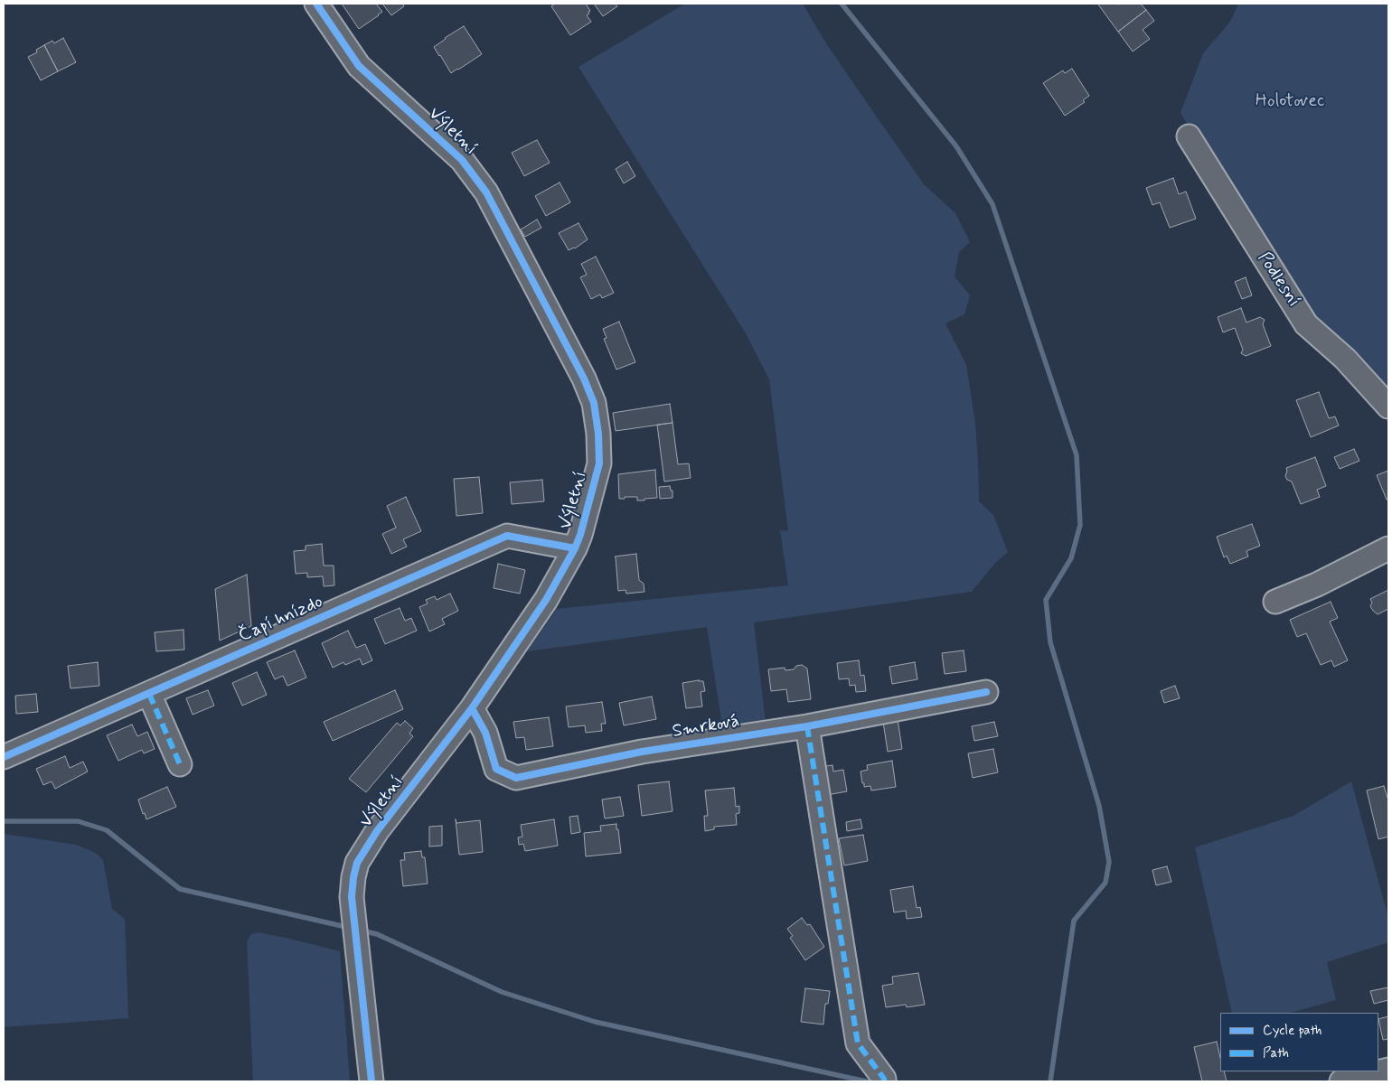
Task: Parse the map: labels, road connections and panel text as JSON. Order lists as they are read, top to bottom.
{
  "streets": {
    "street": [
      "Výletní",
      "Podlesní",
      "Čapí hnízdo",
      "Smrková"
    ]
  },
  "crossings": [
    ["Výletní", "Čapí hnízdo"],
    ["Výletní", "Smrková"]
  ],
  "parks": ["Holotovec"],
  "legend": ["Cycle path", "Path"]
}
